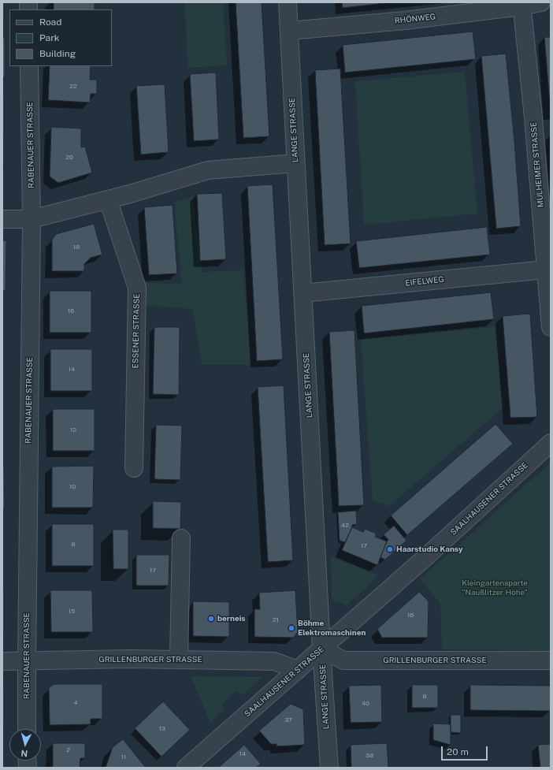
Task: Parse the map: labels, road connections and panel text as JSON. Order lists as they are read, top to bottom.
{
  "streets": {
    "street": [
      "RHÖNWEG",
      "LANGE STRASSE",
      "RABENAUER STRASSE",
      "MÜLHEIMER STRASSE",
      "EIFELWEG",
      "ESSENER STRASSE",
      "SAALHAUSENER STRASSE",
      "GRILLENBURGER STRASSE"
    ]
  },
  "crossings": [
    ["RHÖNWEG", "LANGE STRASSE"],
    ["RHÖNWEG", "MÜLHEIMER STRASSE"],
    ["LANGE STRASSE", "EIFELWEG"],
    ["LANGE STRASSE", "SAALHAUSENER STRASSE"],
    ["LANGE STRASSE", "GRILLENBURGER STRASSE"],
    ["RABENAUER STRASSE", "GRILLENBURGER STRASSE"],
    ["MÜLHEIMER STRASSE", "EIFELWEG"],
    ["SAALHAUSENER STRASSE", "GRILLENBURGER STRASSE"]
  ],
  "parks": ["Kleingartensparte \"Naußlitzer Höhe\""],
  "places": ["Haarstudio Kansy", "berneis", "Böhme Elektromaschinen"],
  "house_numbers": [
    "22",
    "20",
    "18",
    "16",
    "14",
    "12",
    "10",
    "42",
    "8",
    "17",
    "17",
    "15",
    "16",
    "21",
    "8",
    "4",
    "40",
    "37",
    "13",
    "2",
    "14",
    "38",
    "11"
  ],
  "legend": ["Road", "Park", "Building"],
  "scale_bar": "20 m",
  "north": "bottom"
}
